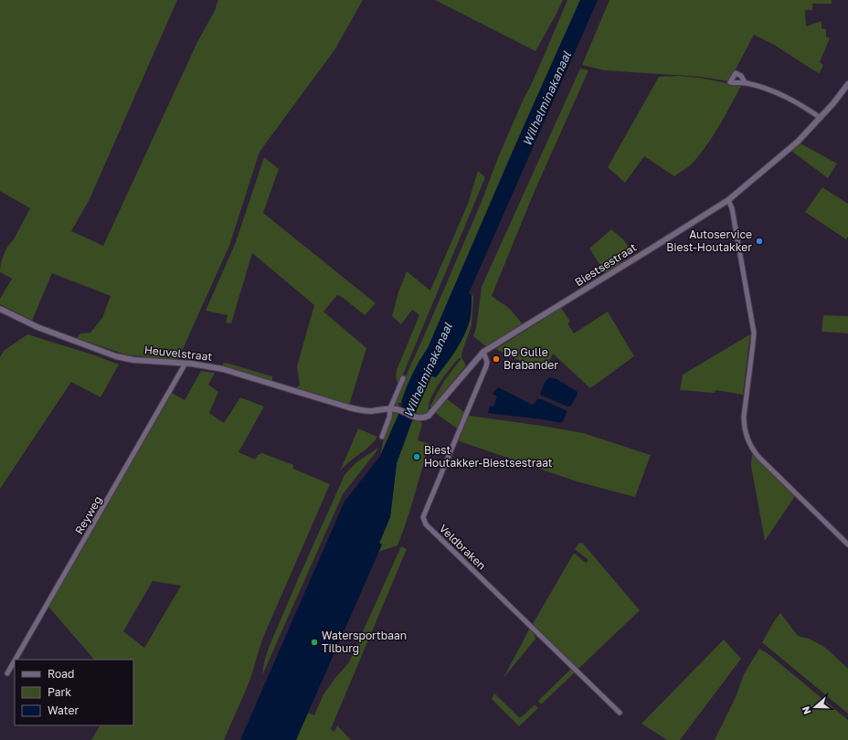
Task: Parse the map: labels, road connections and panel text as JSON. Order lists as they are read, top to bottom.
{
  "streets": {
    "street": [
      "Biestsestraat",
      "Heuvelstraat",
      "Reyweg",
      "Veldbraken"
    ]
  },
  "crossings": [
    ["Biestsestraat", "Heuvelstraat"],
    ["Biestsestraat", "Veldbraken"]
  ],
  "water": ["Wilhelminakanaal"],
  "places": [
    "Autoservice Biest-Houtakker",
    "De Gulle Brabander",
    "Biest Houtakker-Biestsestraat",
    "Watersportbaan Tilburg"
  ],
  "legend": ["Road", "Park", "Water"],
  "north": "left"
}
